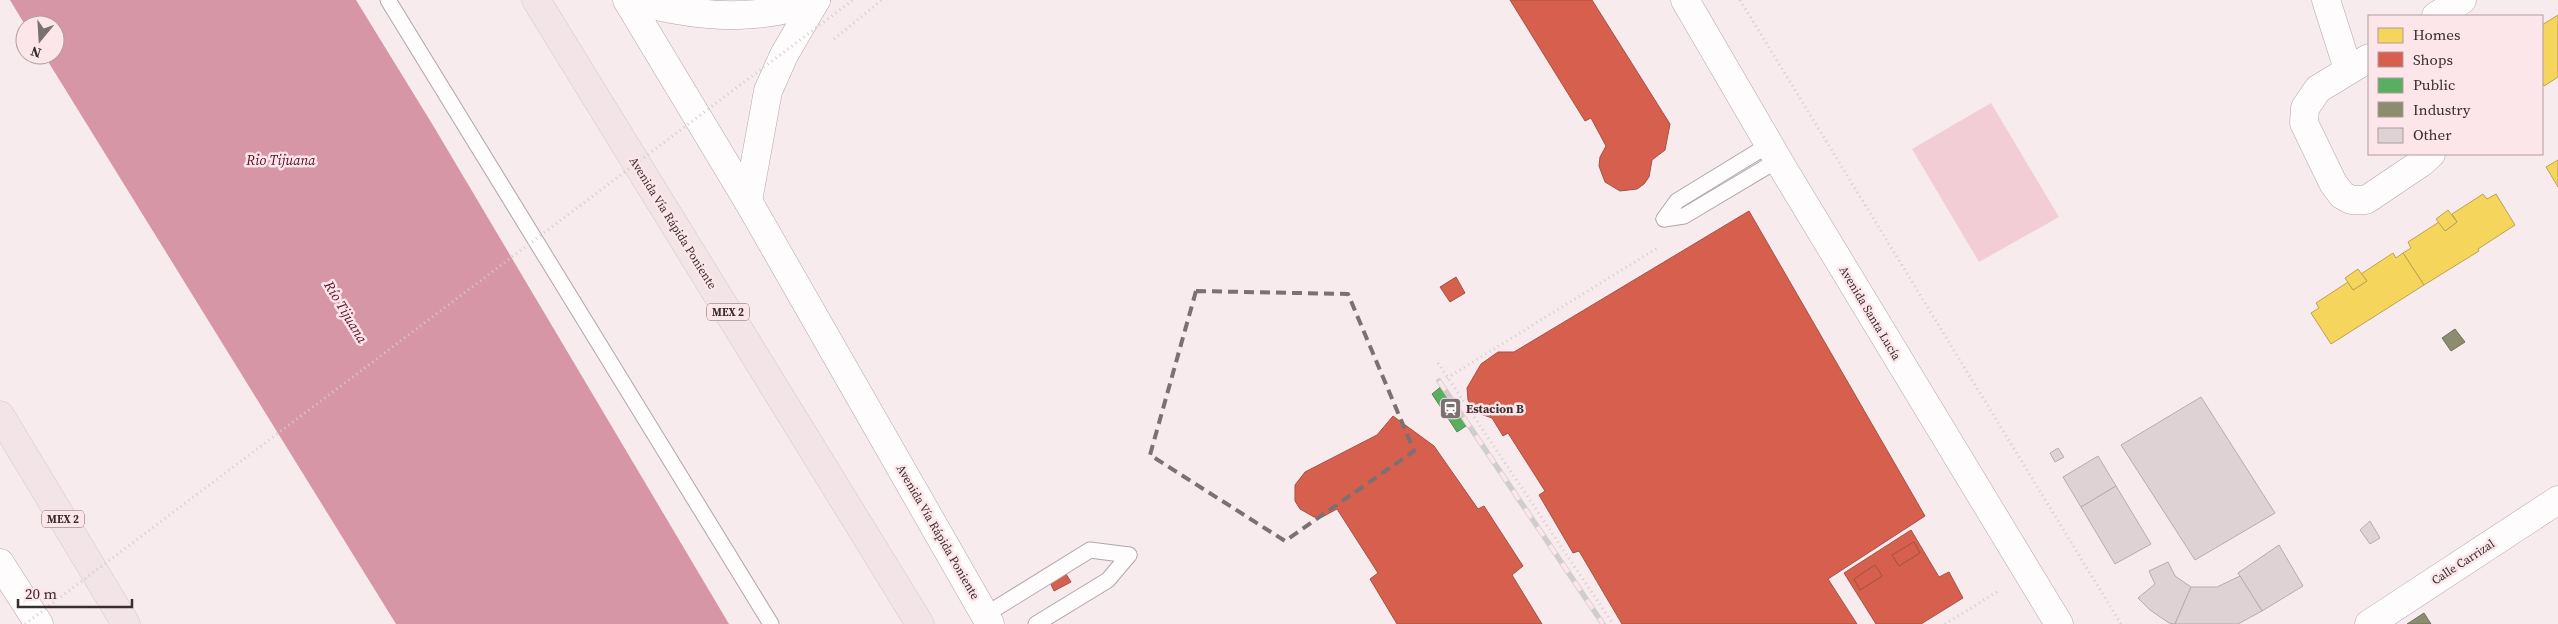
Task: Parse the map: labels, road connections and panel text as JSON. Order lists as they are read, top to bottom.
{
  "streets": {
    "highway": ["Avenida Vía Rápida Poniente", "MEX 2"],
    "street": ["Avenida Santa Lucía", "Calle Carrizal"]
  },
  "water": ["Rio Tijuana", "Río Tijuana"],
  "places": {
    "station": ["Estacion B"]
  },
  "legend": [
    "Homes",
    "Shops",
    "Public",
    "Industry",
    "Other"
  ],
  "scale_bar": "20 m",
  "north": "bottom"
}
